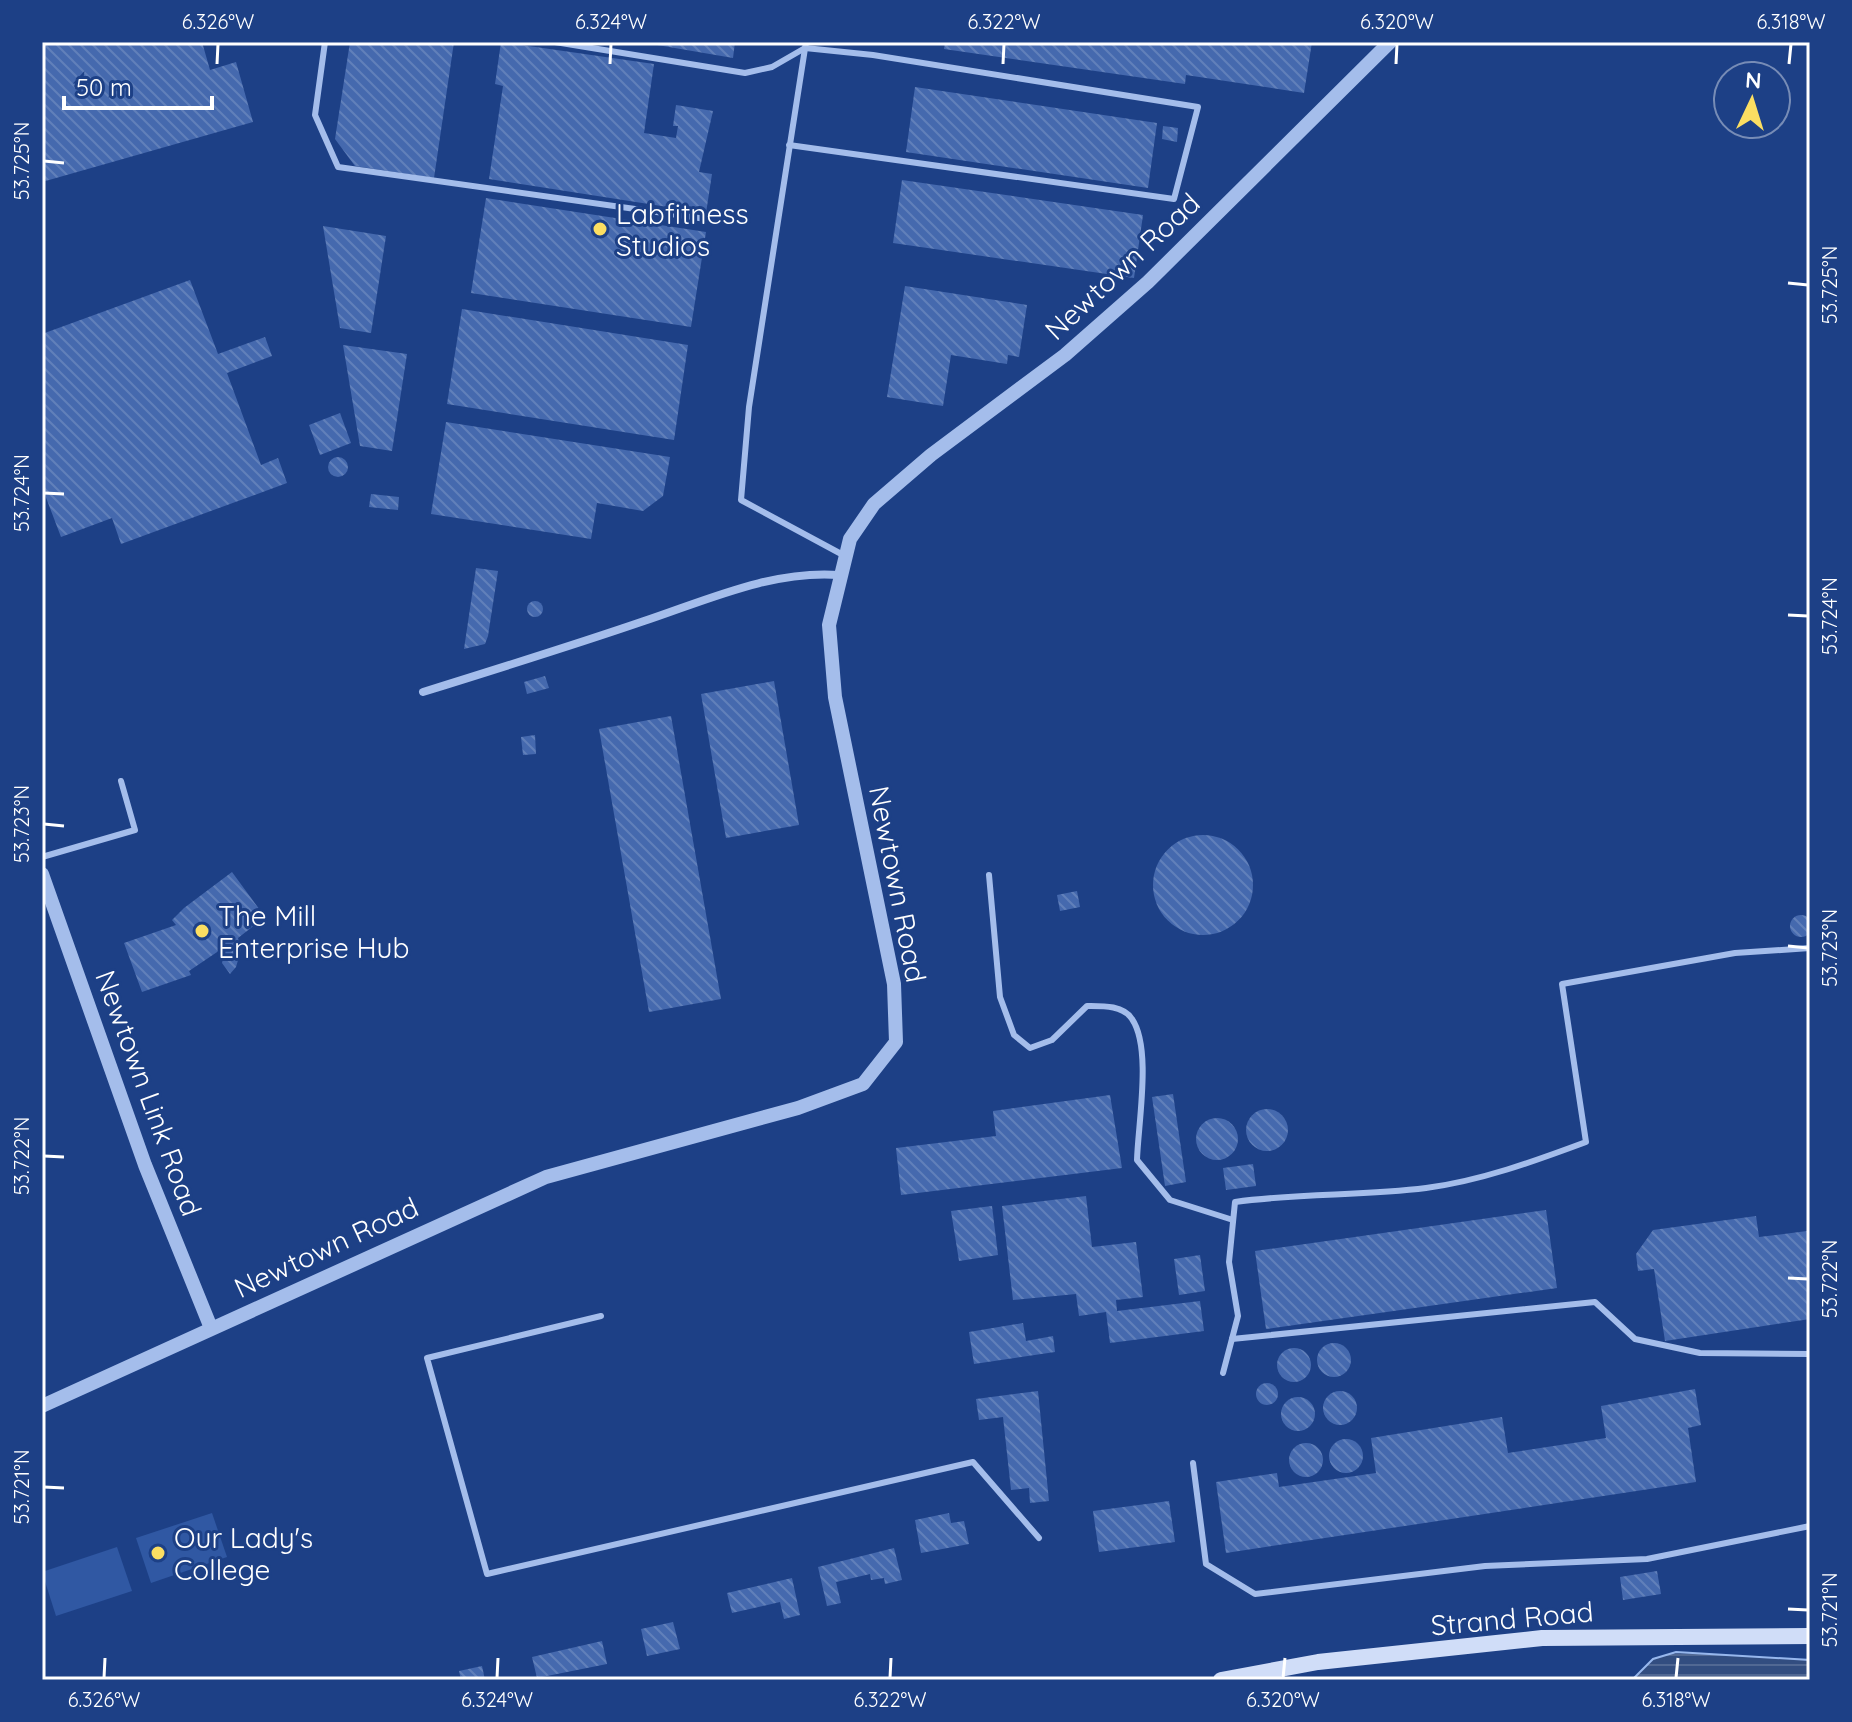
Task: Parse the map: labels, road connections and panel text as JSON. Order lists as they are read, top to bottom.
{
  "streets": {
    "main road": ["Strand Road"],
    "street": ["Newtown Road", "Newtown Link Road"]
  },
  "crossings": [
    ["Newtown Road", "Newtown Link Road"]
  ],
  "places": ["Labfitness Studios", "The Mill Enterprise Hub", "Our Lady's College"],
  "scale_bar": "50 m",
  "north": "top",
  "coordinates": [
    "6.326°W",
    "6.324°W",
    "6.322°W",
    "6.320°W",
    "6.318°W",
    "53.725°N",
    "53.724°N",
    "53.723°N",
    "53.722°N",
    "53.721°N"
  ]
}
